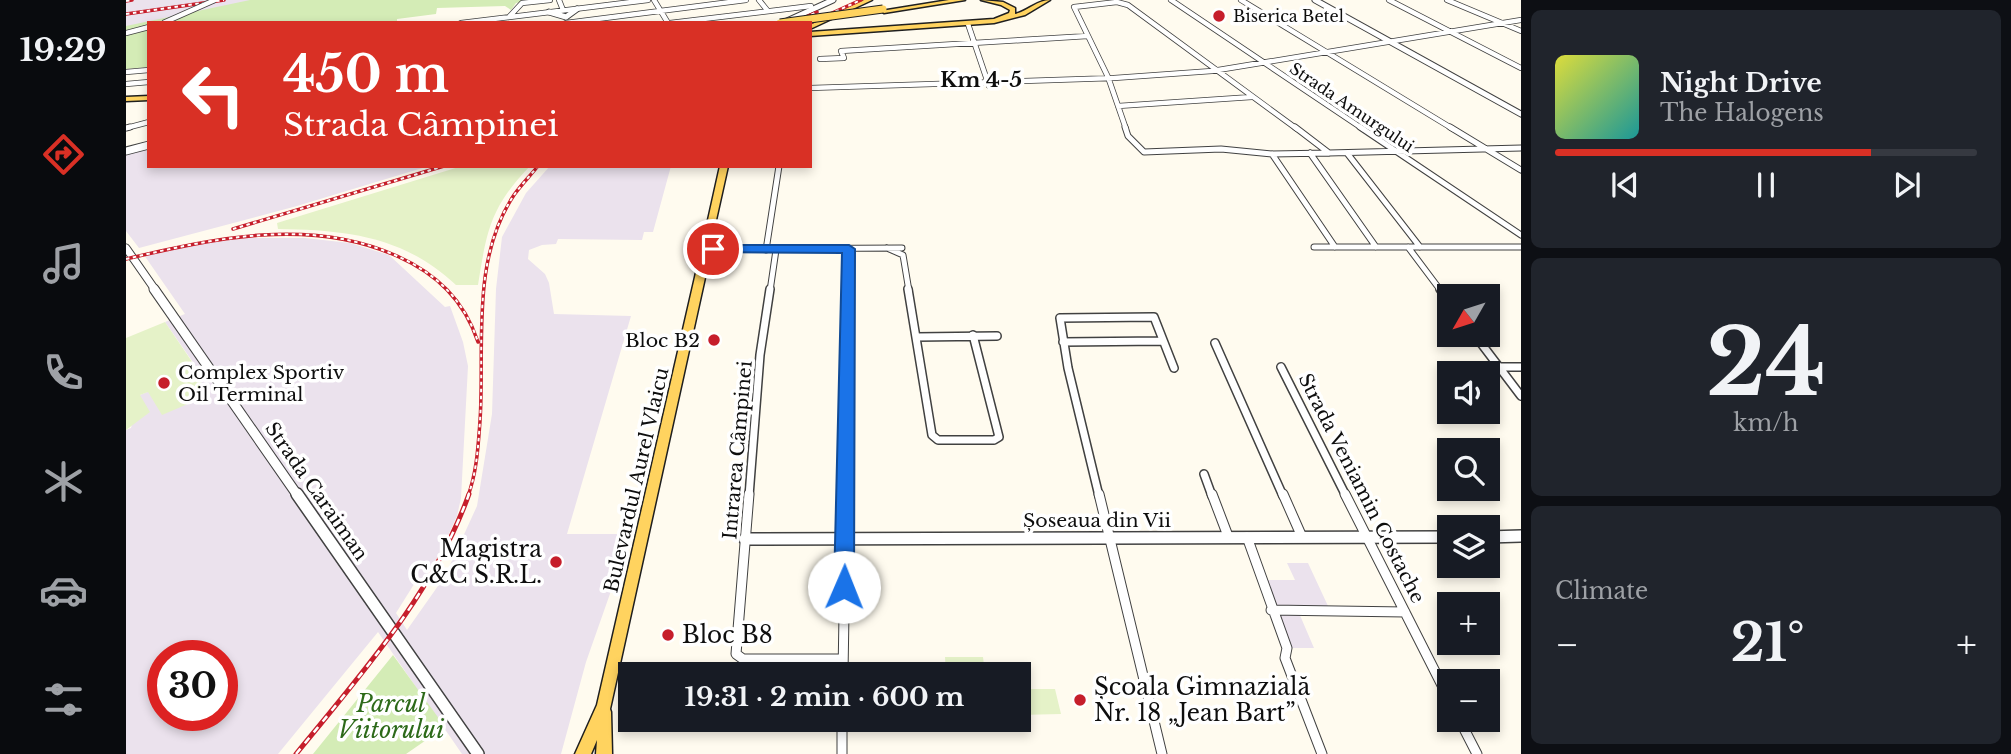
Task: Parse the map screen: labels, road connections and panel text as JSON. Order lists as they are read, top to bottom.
{
  "streets": {
    "main road": ["Bulevardul Aurel Vlaicu"],
    "street": [
      "Strada Amurgului",
      "Intrarea Câmpinei",
      "Strada Veniamin Costache",
      "Strada Caraiman",
      "Șoseaua din Vii"
    ]
  },
  "crossings": [
    ["Intrarea Câmpinei", "Șoseaua din Vii"],
    ["Strada Veniamin Costache", "Șoseaua din Vii"]
  ],
  "districts": ["Km 4-5"],
  "parks": ["Parcul Viitorului"],
  "places": [
    "Biserica Betel",
    "Bloc B2",
    "Complex Sportiv Oil Terminal",
    "Magistra C&C S.R.L.",
    "Bloc B8",
    "Școala Gimnazială Nr. 18 „Jean Bart”"
  ],
  "north": "bottom left",
  "page": {
    "tabs": "19:29",
    "turn": ["450 m", "Strada Câmpinei"],
    "song": ["Night Drive", "The Halogens"],
    "tile": [
      ["24", "km/h"],
      "Climate"
    ],
    "map_buttons": ["+", "−"],
    "heat": ["−", "21°", "+"],
    "limit": "30",
    "trip": "19:31 · 2 min · 600 m"
  }
}
